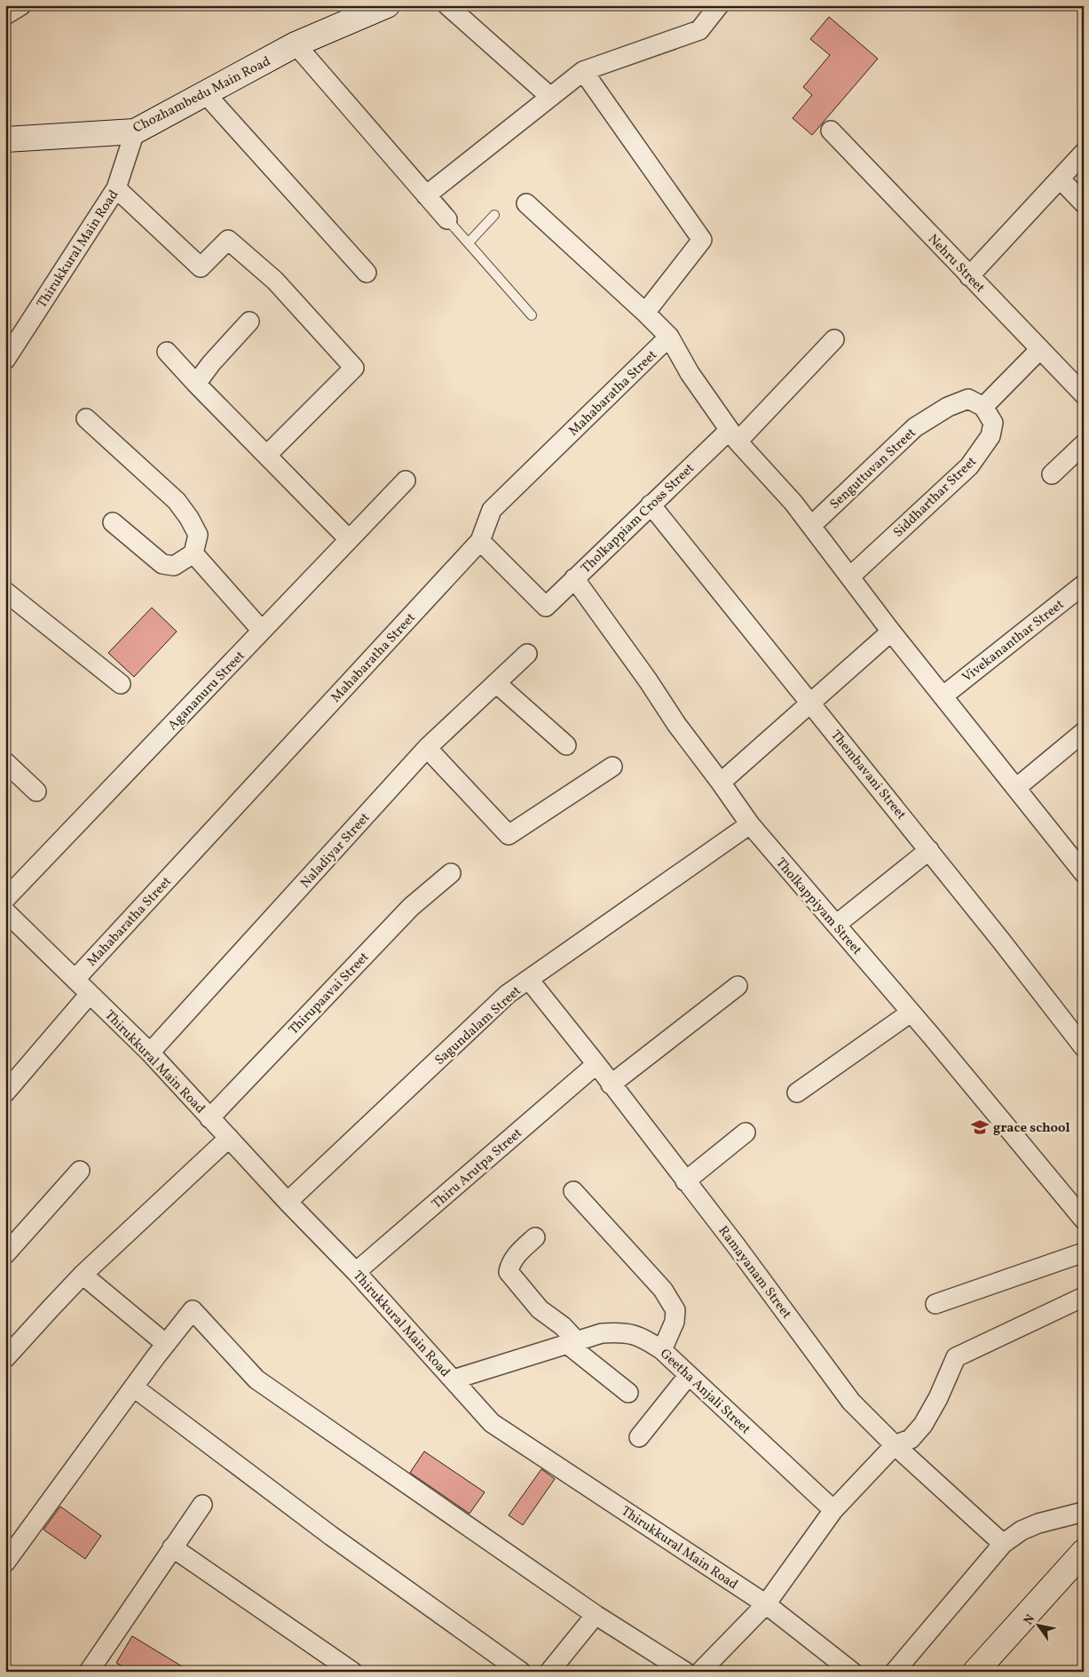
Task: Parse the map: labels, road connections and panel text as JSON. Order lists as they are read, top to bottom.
{
  "streets": {
    "street": [
      "Chozhambedu Main Road",
      "Thirukkural Main Road",
      "Nehru Street",
      "Mahabaratha Street",
      "Senguttuvan Street",
      "Siddharthar Street",
      "Tholkappiam Cross Street",
      "Vivekananthar Street",
      "Agananuru Street",
      "Thembavani Street",
      "Naladiyar Street",
      "Tholkappiyam Street",
      "Thirupaavai Street",
      "Sagundalam Street",
      "Thiru Arutpa Street",
      "Ramayanam Street",
      "Geetha Anjali Street"
    ]
  },
  "crossings": [
    ["Chozhambedu Main Road", "Thirukkural Main Road"],
    ["Thirukkural Main Road", "Mahabaratha Street"],
    ["Thirukkural Main Road", "Naladiyar Street"],
    ["Thirukkural Main Road", "Thirupaavai Street"],
    ["Thirukkural Main Road", "Sagundalam Street"],
    ["Thirukkural Main Road", "Thiru Arutpa Street"],
    ["Thirukkural Main Road", "Geetha Anjali Street"],
    ["Mahabaratha Street", "Tholkappiam Cross Street"],
    ["Senguttuvan Street", "Siddharthar Street"],
    ["Tholkappiam Cross Street", "Thembavani Street"],
    ["Tholkappiam Cross Street", "Tholkappiyam Street"],
    ["Tholkappiyam Street", "Sagundalam Street"],
    ["Sagundalam Street", "Ramayanam Street"],
    ["Thiru Arutpa Street", "Ramayanam Street"]
  ],
  "places": {
    "school or university": ["grace school"]
  },
  "north": "top left"
}
